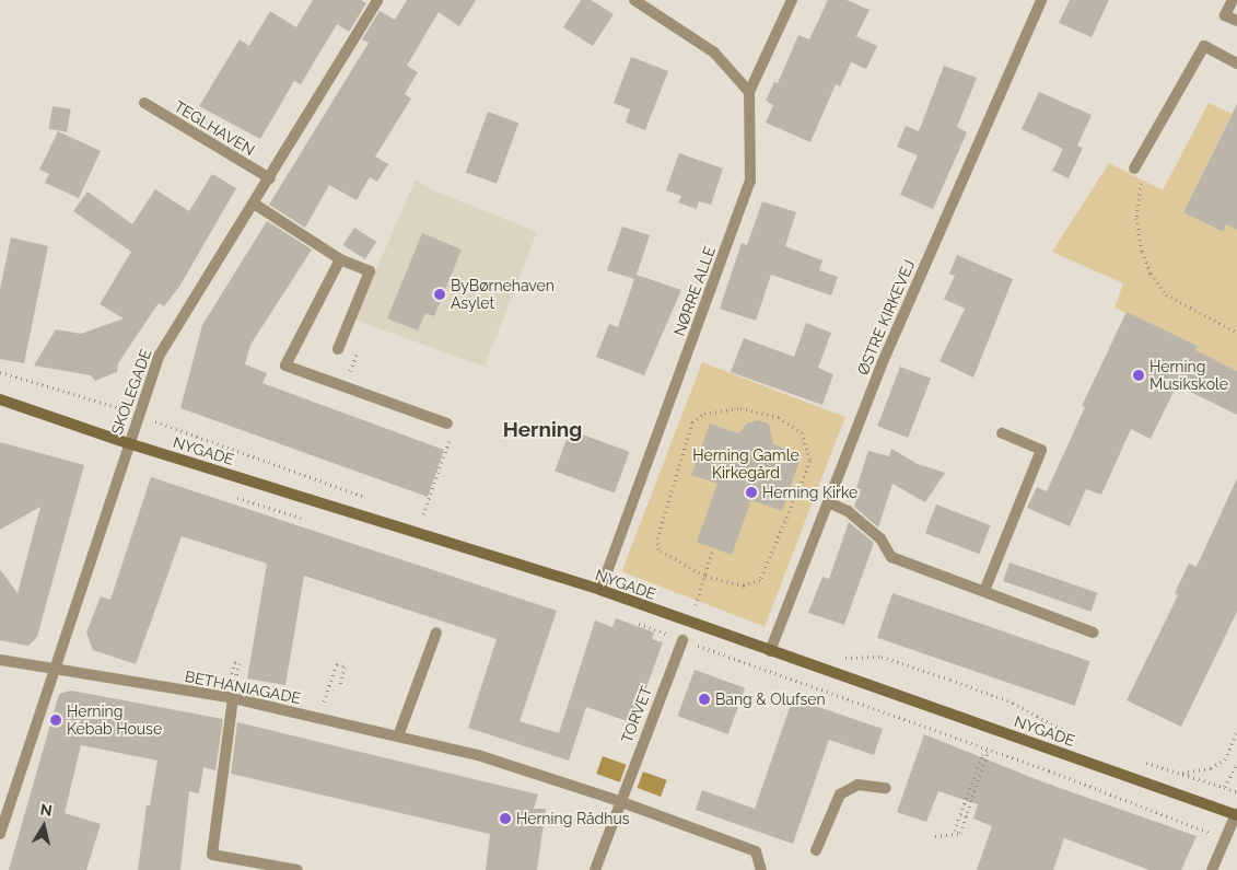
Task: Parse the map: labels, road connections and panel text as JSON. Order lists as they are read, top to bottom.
{
  "streets": {
    "main road": ["NYGADE"],
    "street": [
      "TEGLHAVEN",
      "NØRRE ALLE",
      "ØSTRE KIRKEVEJ",
      "SKOLEGADE",
      "BETHANIAGADE",
      "TORVET"
    ]
  },
  "crossings": [
    ["TEGLHAVEN", "SKOLEGADE"],
    ["NØRRE ALLE", "NYGADE"],
    ["ØSTRE KIRKEVEJ", "NYGADE"],
    ["SKOLEGADE", "NYGADE"],
    ["SKOLEGADE", "BETHANIAGADE"],
    ["BETHANIAGADE", "TORVET"]
  ],
  "districts": ["Herning"],
  "parks": ["Herning Gamle Kirkegård"],
  "places": [
    "ByBørnehaven Asylet",
    "Herning Musikskole",
    "Herning Kirke",
    "Bang & Olufsen",
    "Herning Kebab House",
    "Herning Rådhus"
  ],
  "north": "top"
}
